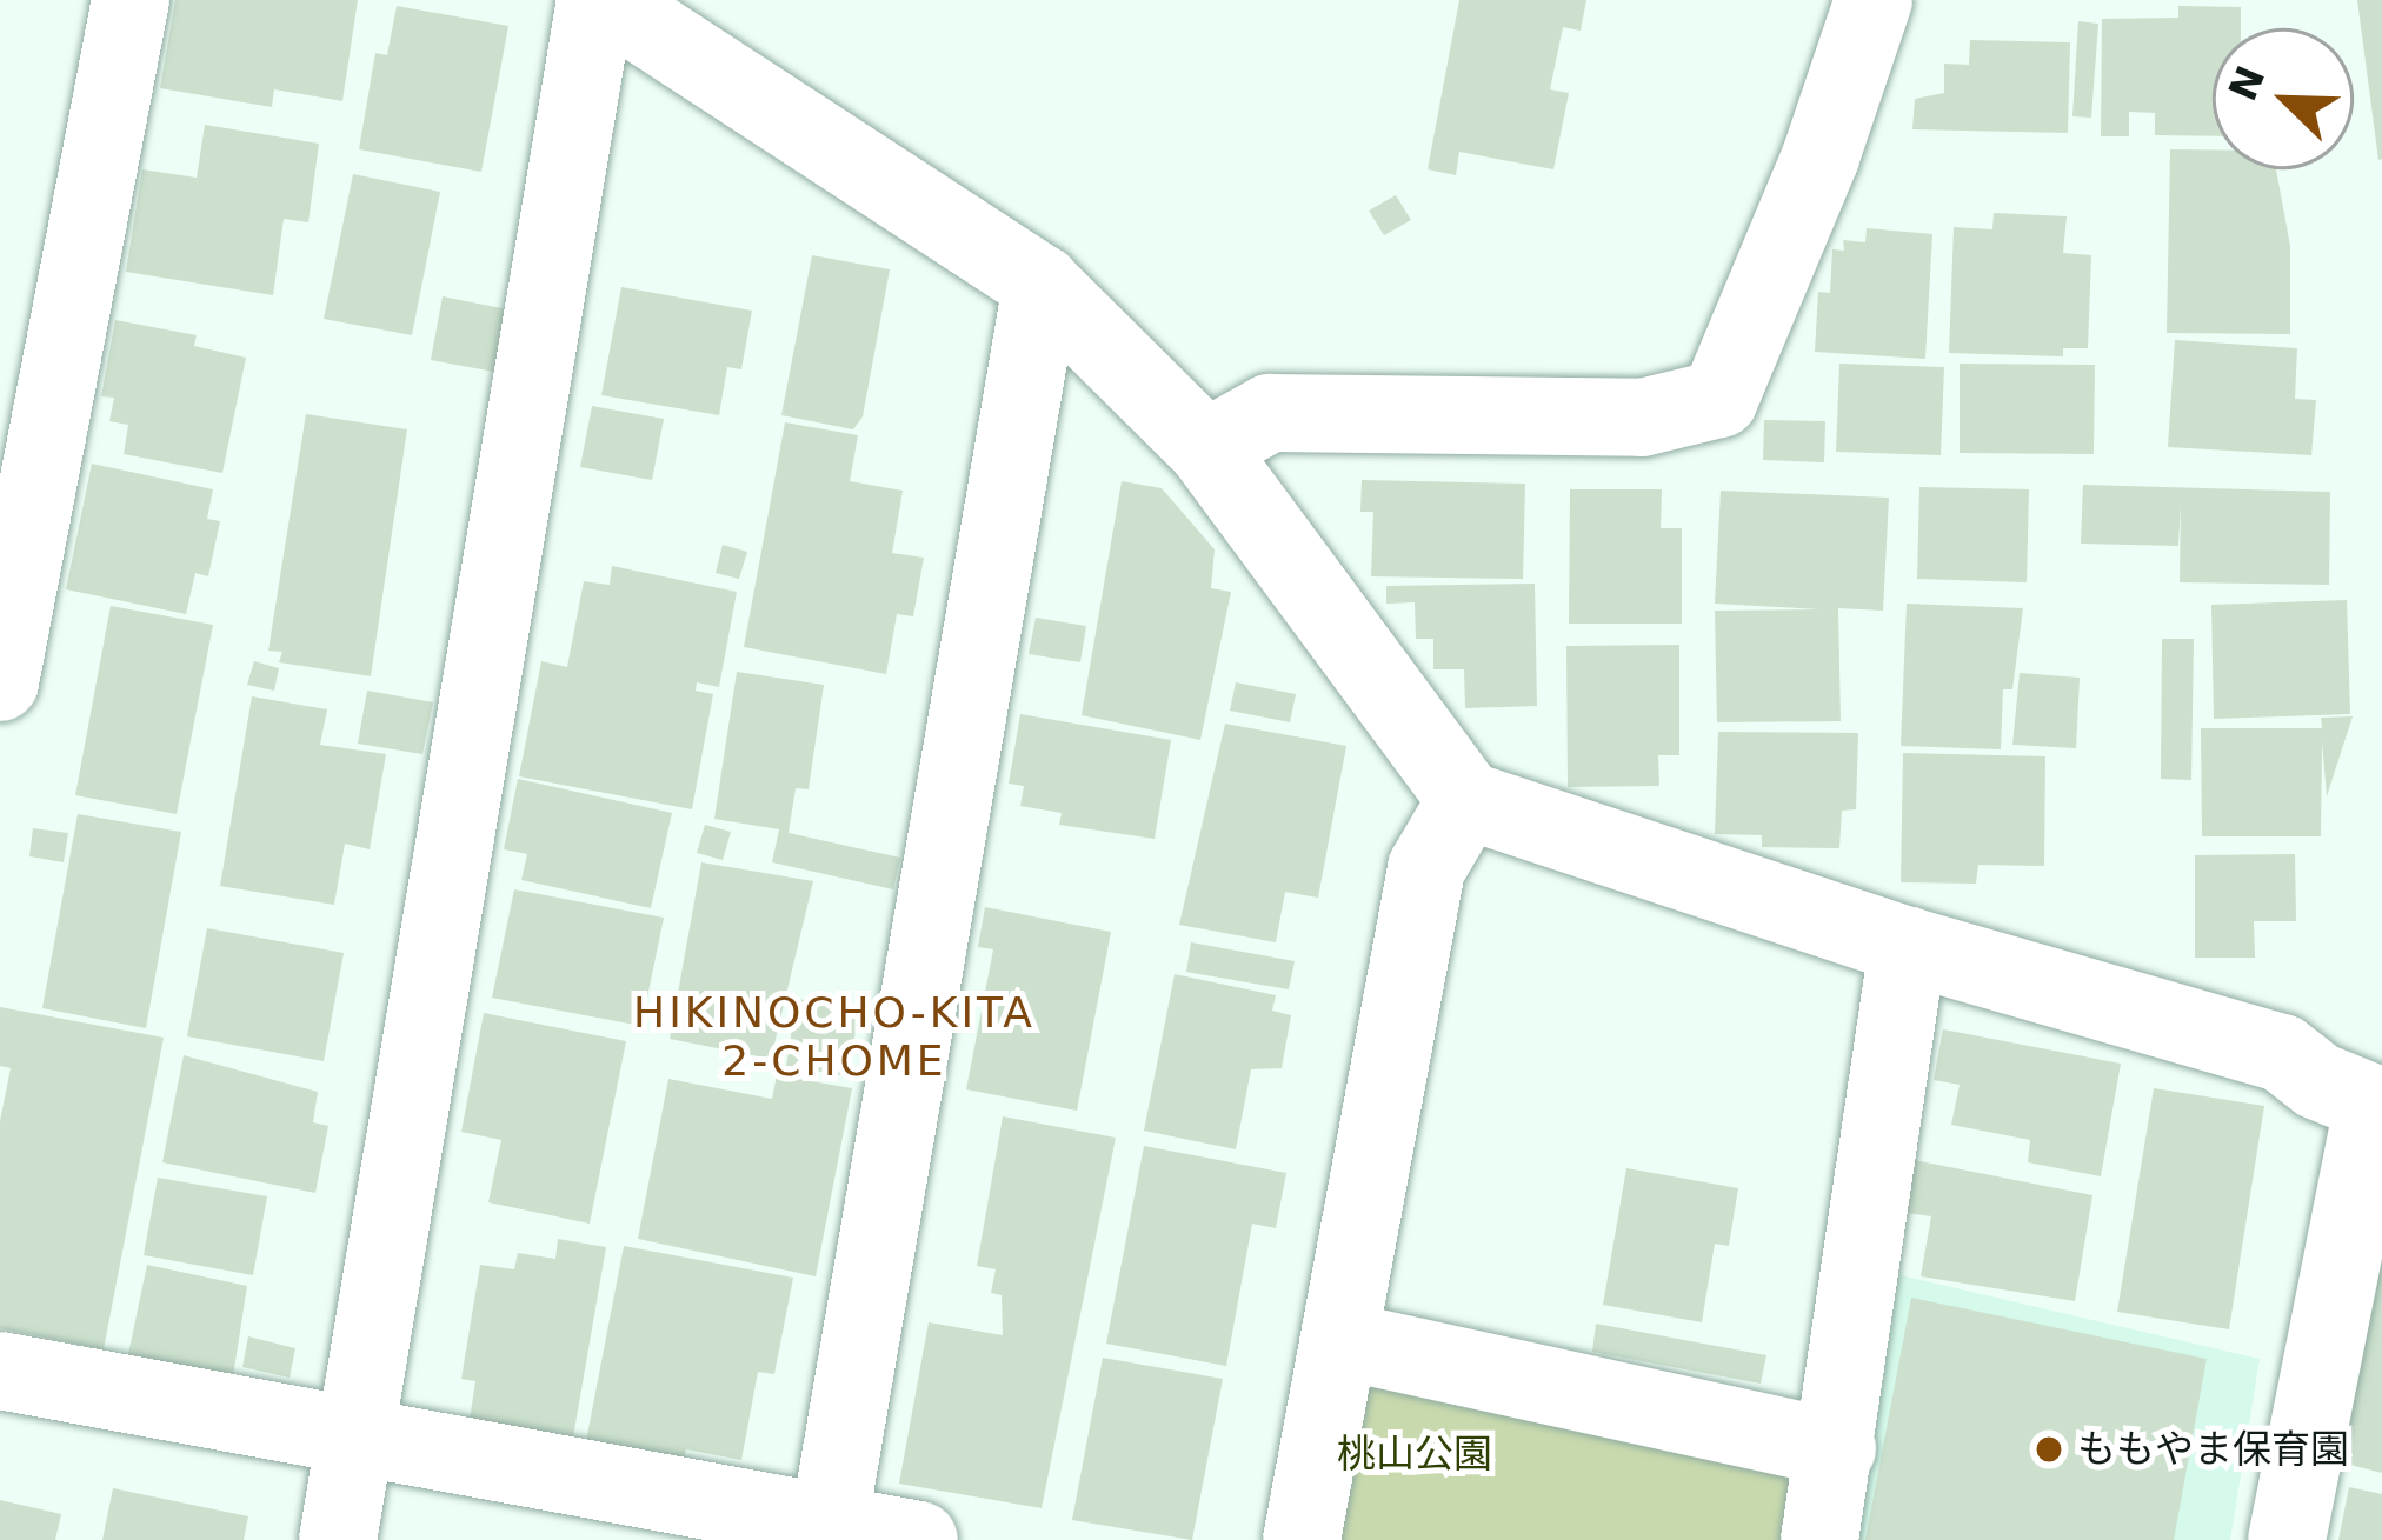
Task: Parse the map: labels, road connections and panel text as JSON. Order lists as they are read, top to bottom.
{
  "districts": ["HIKINOCHO-KITA 2-CHOME"],
  "parks": ["桃山公園"],
  "places": ["ももやま保育園"],
  "north": "top left"
}
